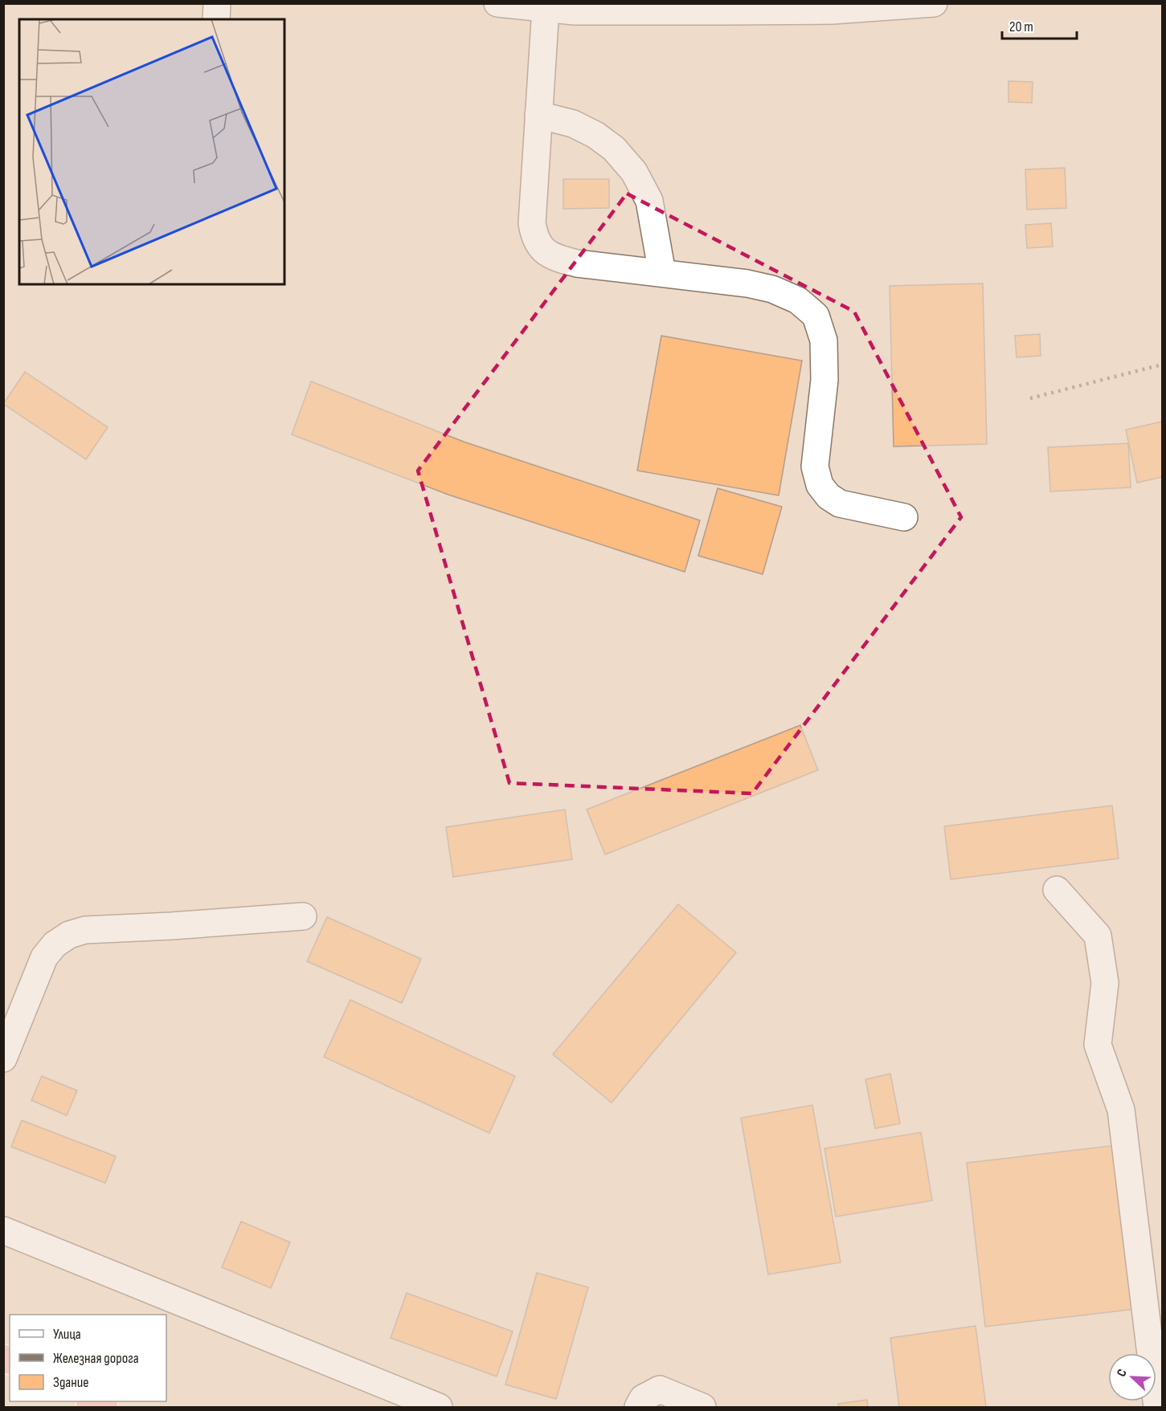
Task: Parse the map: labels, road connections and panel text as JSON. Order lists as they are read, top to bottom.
{
  "legend": ["Улица", "Железная дорога", "Здание"],
  "scale_bar": "20 m",
  "north": "top left"
}
